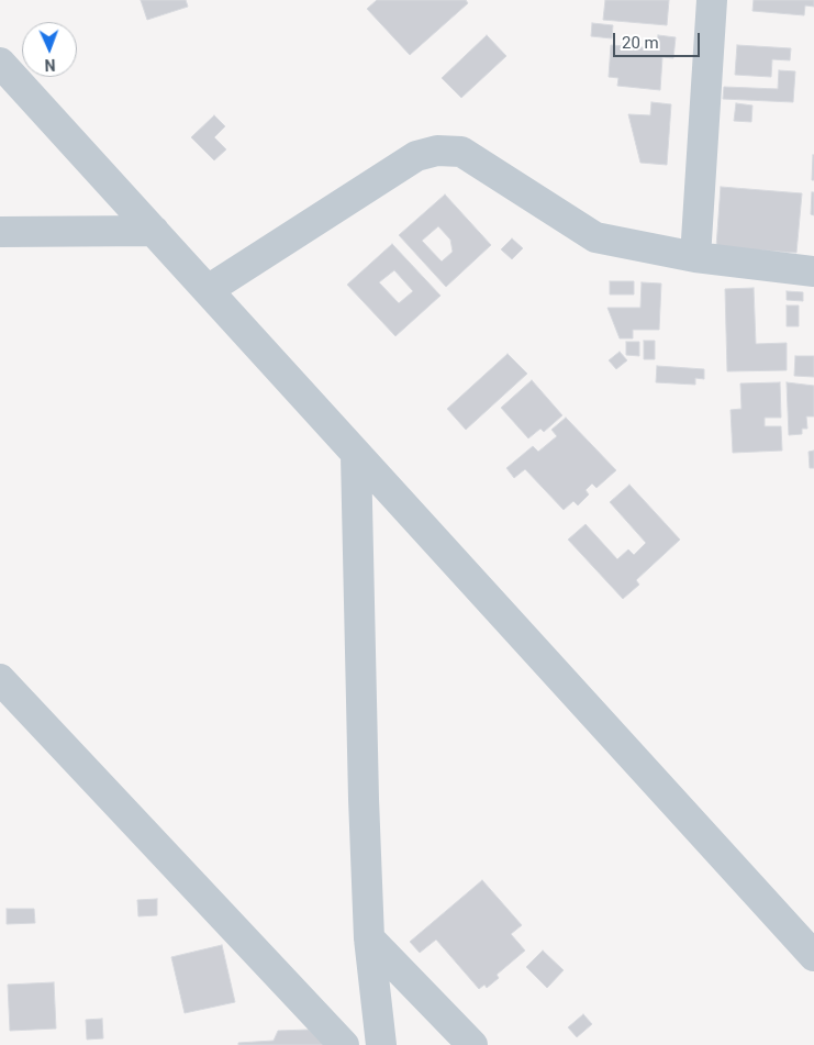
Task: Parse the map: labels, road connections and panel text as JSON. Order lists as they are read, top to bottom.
{
  "scale_bar": "20 m",
  "north": "bottom"
}
